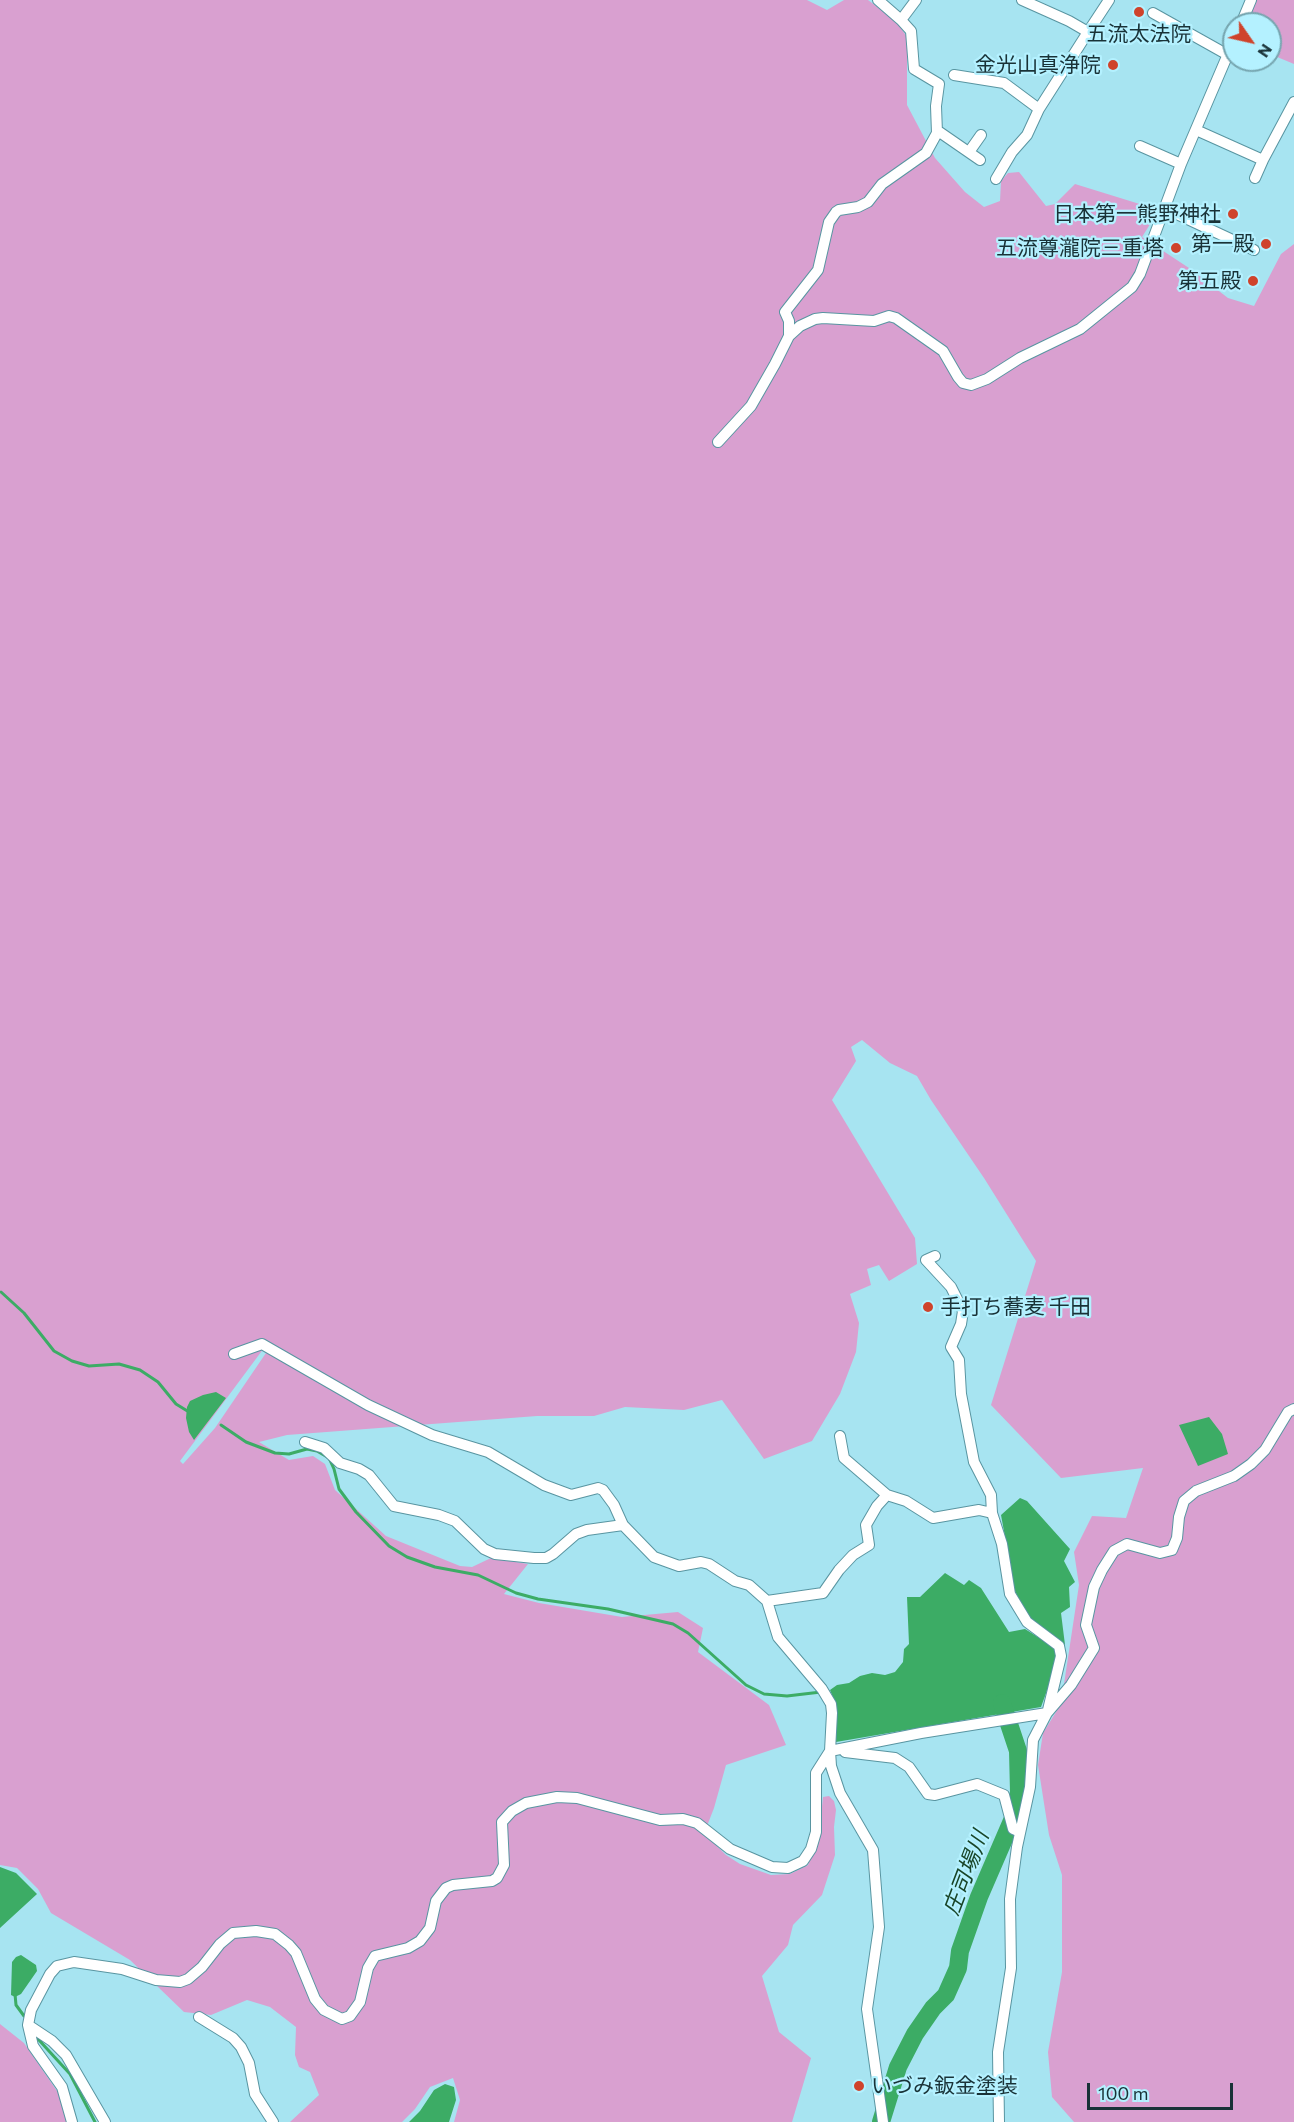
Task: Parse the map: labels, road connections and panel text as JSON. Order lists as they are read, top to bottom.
{
  "water": ["庄司場川"],
  "places": [
    "五流太法院",
    "金光山真浄院",
    "日本第一熊野神社",
    "第一殿",
    "五流尊瀧院三重塔",
    "第五殿",
    "手打ち蕎麦 千田",
    "いづみ鈑金塗装"
  ],
  "scale_bar": "100 m",
  "north": "bottom right"
}
